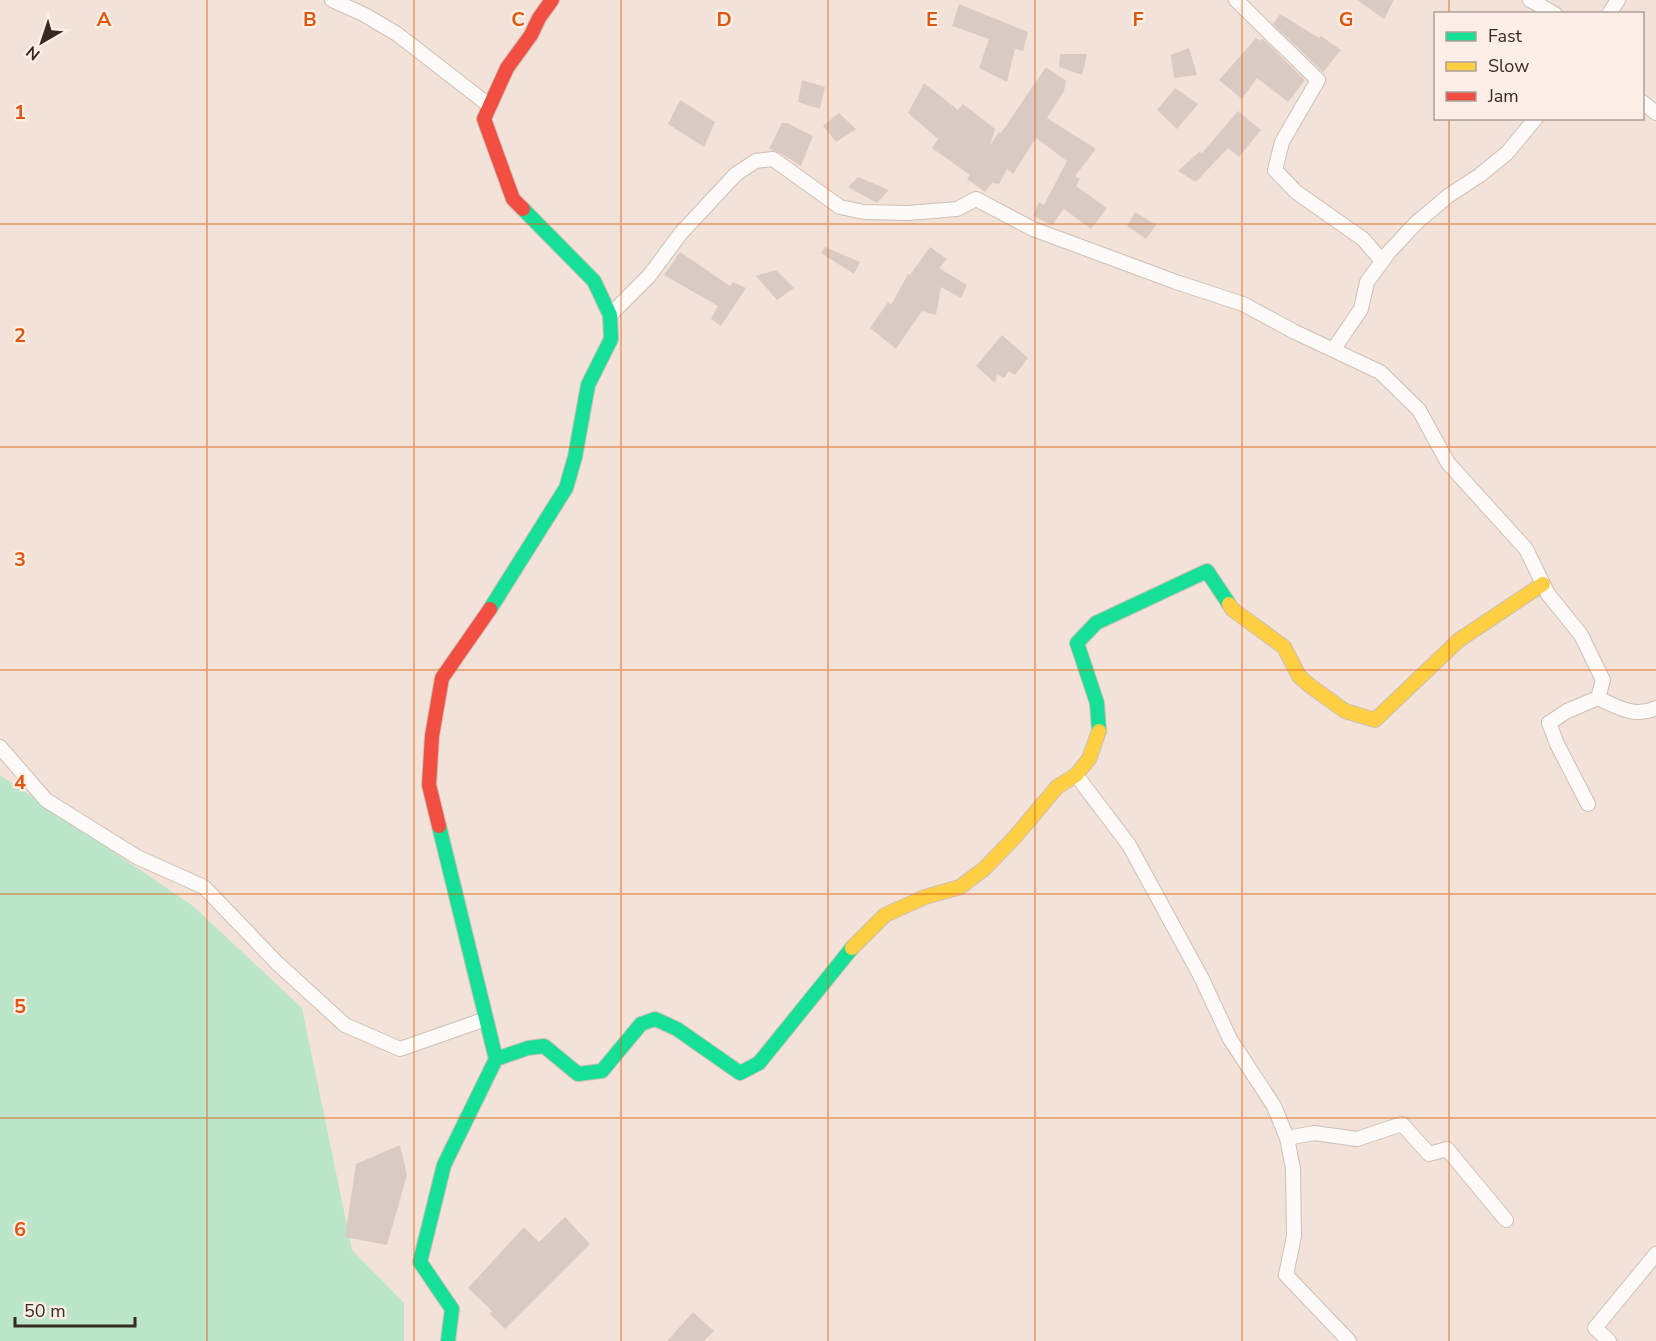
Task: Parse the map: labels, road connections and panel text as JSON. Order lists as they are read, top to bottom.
{
  "legend": ["Fast", "Slow", "Jam"],
  "scale_bar": "50 m",
  "north": "bottom left",
  "grid": {
    "columns": [
      "A",
      "B",
      "C",
      "D",
      "E",
      "F",
      "G"
    ],
    "rows": [
      "1",
      "2",
      "3",
      "4",
      "5",
      "6"
    ]
  }
}
